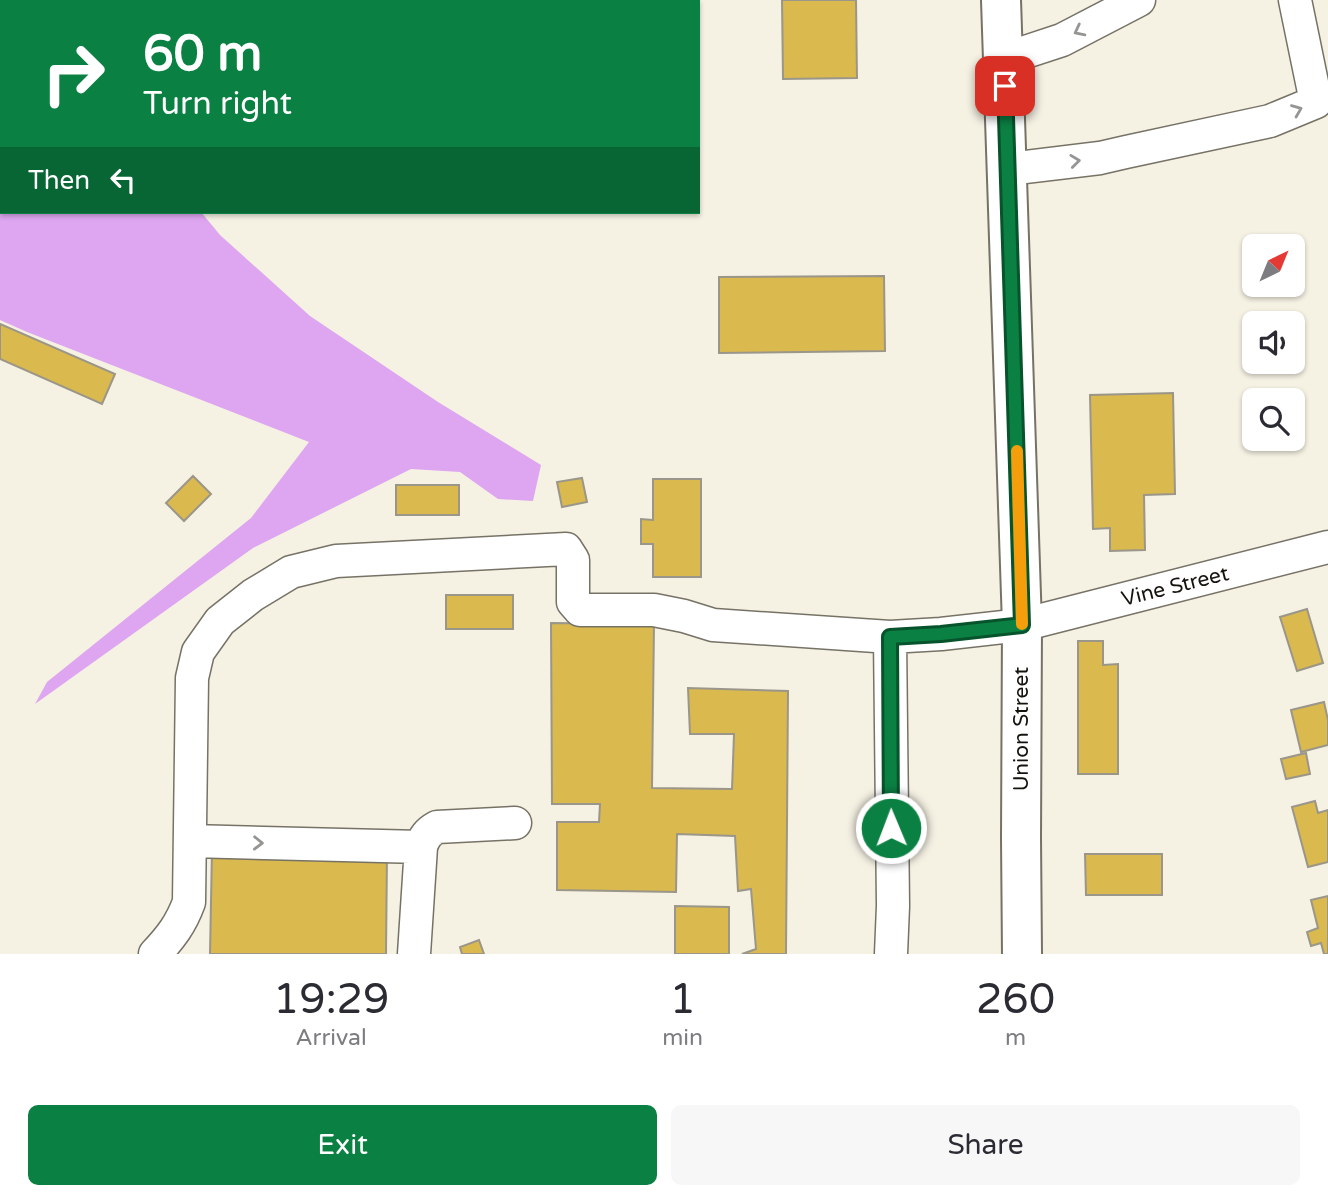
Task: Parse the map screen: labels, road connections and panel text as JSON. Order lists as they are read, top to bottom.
{
  "streets": {
    "main road": ["Union Street"],
    "street": ["Vine Street"]
  },
  "crossings": [
    ["Vine Street", "Union Street"]
  ],
  "north": "top right",
  "page": {
    "turn": ["60 m", "Turn right"],
    "then": "Then",
    "eta": [
      "19:29",
      "Arrival",
      "1",
      "min",
      "260",
      "m"
    ],
    "buttons": ["Exit", "Share"]
  }
}
